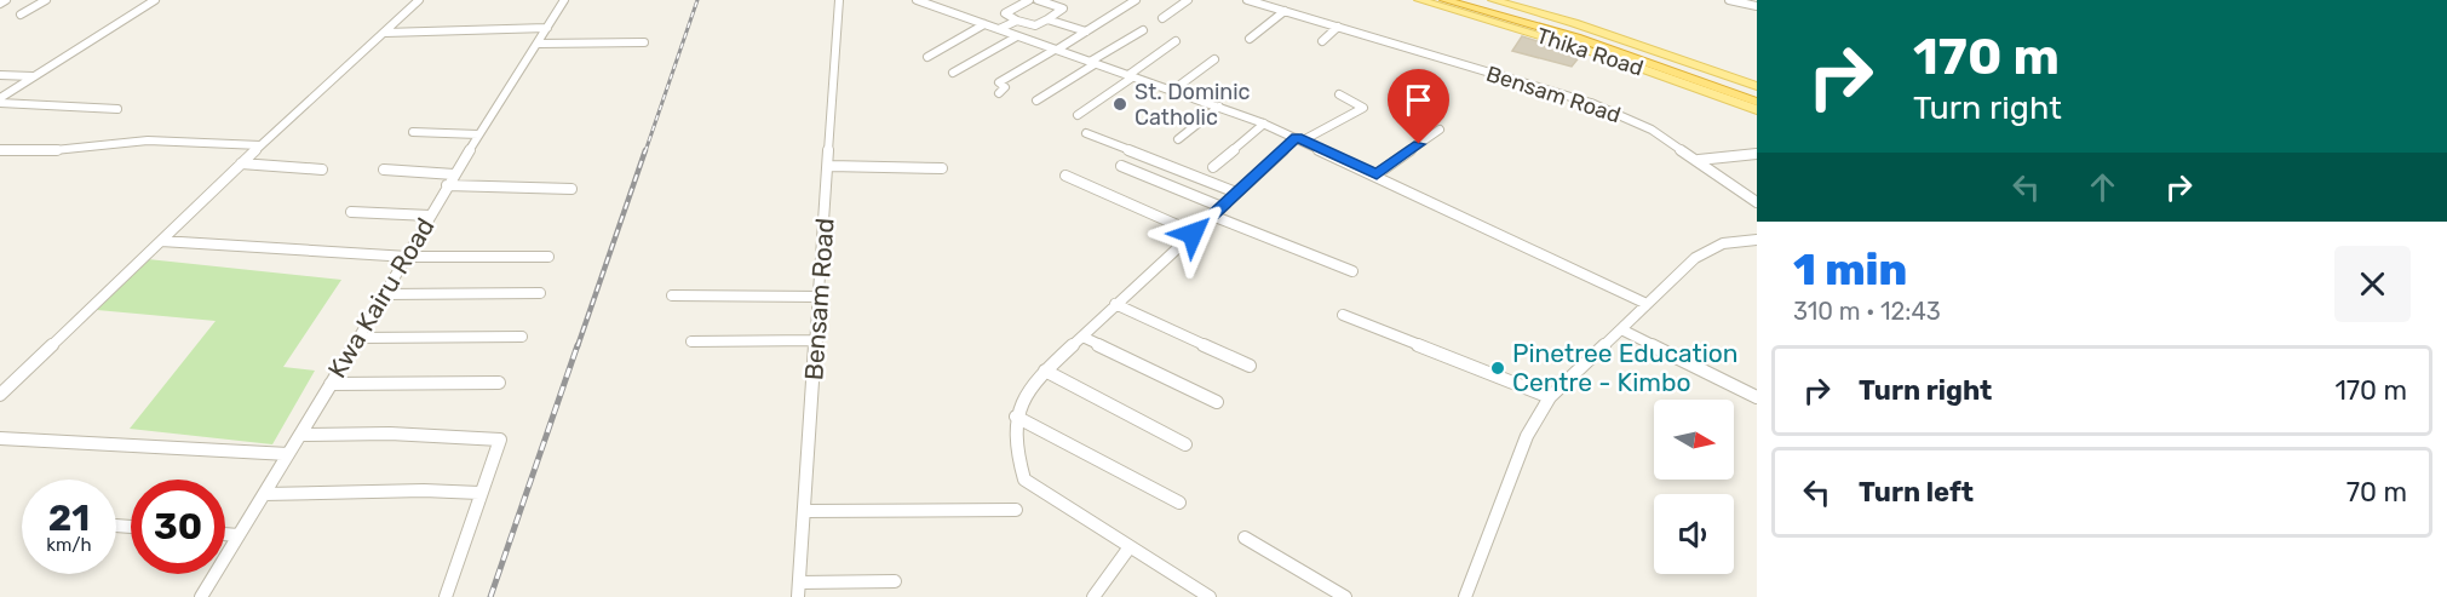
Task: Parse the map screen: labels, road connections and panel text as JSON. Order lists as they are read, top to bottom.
{
  "streets": {
    "highway": ["Thika Road"],
    "street": ["Bensam Road", "Kwa Kairu Road"]
  },
  "places": ["St. Dominic Catholic", "Pinetree Education Centre - Kimbo"],
  "north": "right",
  "page": {
    "turn": ["170 m", "Turn right"],
    "heading": ["1 min", "310 m · 12:43"],
    "list": [
      {
        "name": "Turn right",
        "value": "170 m"
      },
      {
        "name": "Turn left",
        "value": "70 m"
      }
    ],
    "speed": "21 km/h",
    "limit": "30"
  }
}
